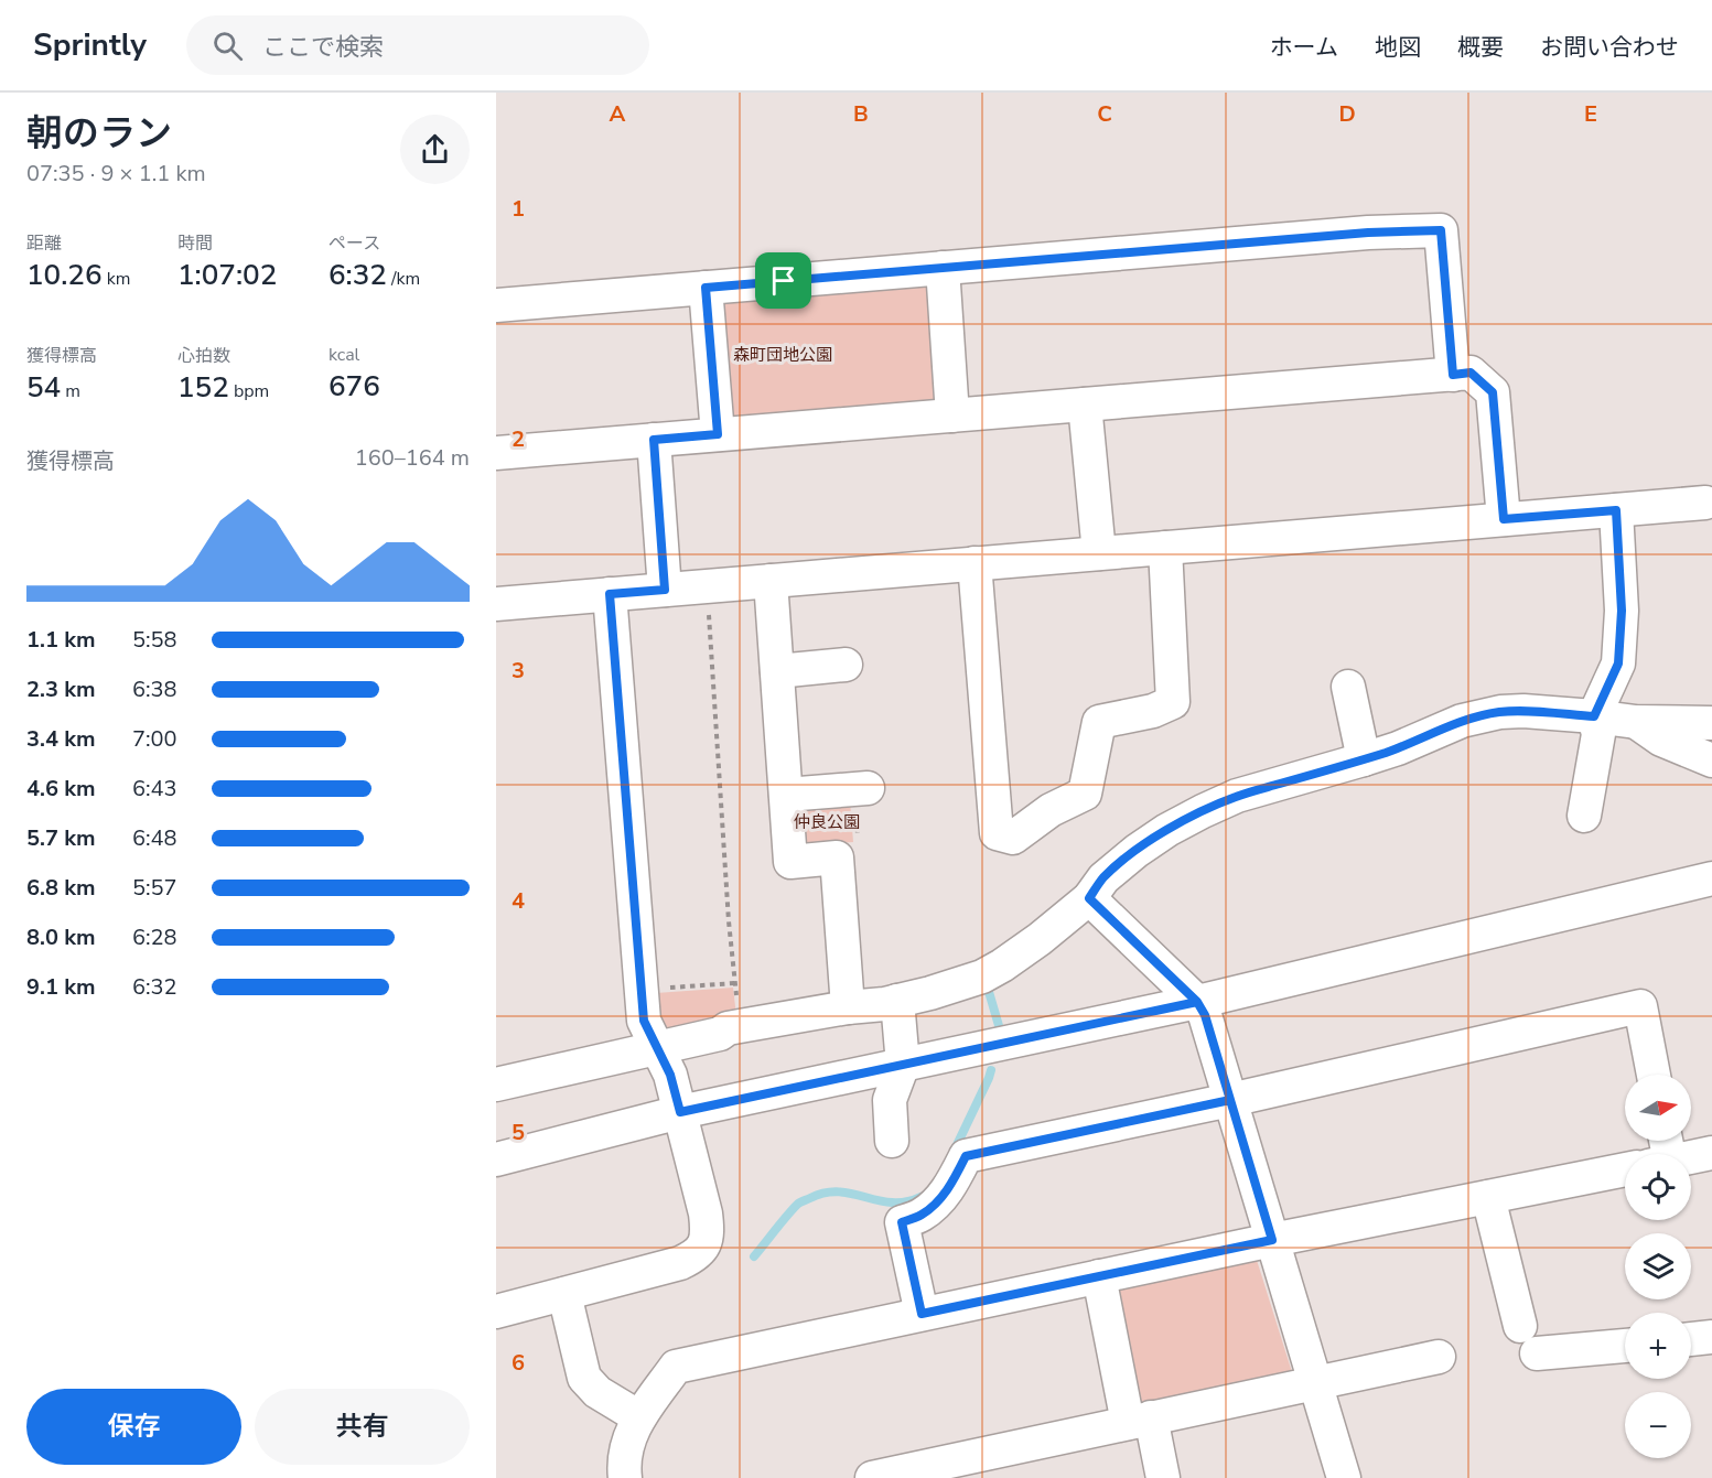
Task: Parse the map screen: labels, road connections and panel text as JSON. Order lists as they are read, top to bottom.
{
  "parks": ["森町団地公園", "仲良公園"],
  "north": "right",
  "page": {
    "header": "Sprintly",
    "search": "ここで検索",
    "nav": [
      "ホーム",
      "地図",
      "概要",
      "お問い合わせ"
    ],
    "heading": ["朝のラン", "07:35 · 9 × 1.1 km"],
    "stats": [
      ["距離", "10.26 km"],
      ["時間", "1:07:02"],
      ["ペース", "6:32 /km"],
      ["獲得標高", "54 m"],
      ["心拍数", "152 bpm"],
      ["kcal", "676"]
    ],
    "chart": ["獲得標高", "160–164 m"],
    "list": [
      {
        "name": "1.1 km",
        "note": "5:58"
      },
      {
        "name": "2.3 km",
        "note": "6:38"
      },
      {
        "name": "3.4 km",
        "note": "7:00"
      },
      {
        "name": "4.6 km",
        "note": "6:43"
      },
      {
        "name": "5.7 km",
        "note": "6:48"
      },
      {
        "name": "6.8 km",
        "note": "5:57"
      },
      {
        "name": "8.0 km",
        "note": "6:28"
      },
      {
        "name": "9.1 km",
        "note": "6:32"
      }
    ],
    "map_buttons": ["+", "−"],
    "buttons": ["保存", "共有"]
  },
  "grid": {
    "columns": [
      "A",
      "B",
      "C",
      "D",
      "E"
    ],
    "rows": [
      "1",
      "2",
      "3",
      "4",
      "5",
      "6"
    ]
  }
}
